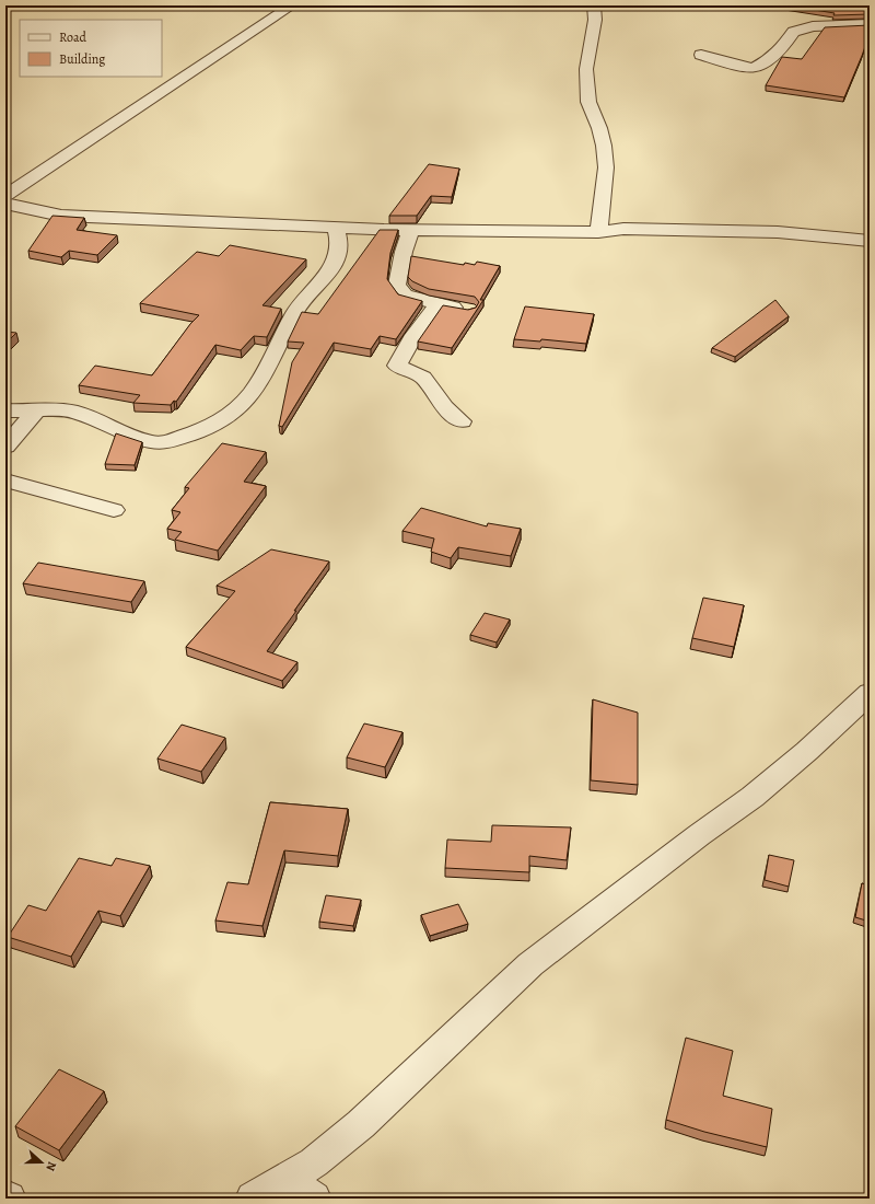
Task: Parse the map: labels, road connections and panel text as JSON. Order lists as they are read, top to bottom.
{
  "legend": ["Road", "Building"],
  "north": "right"
}
